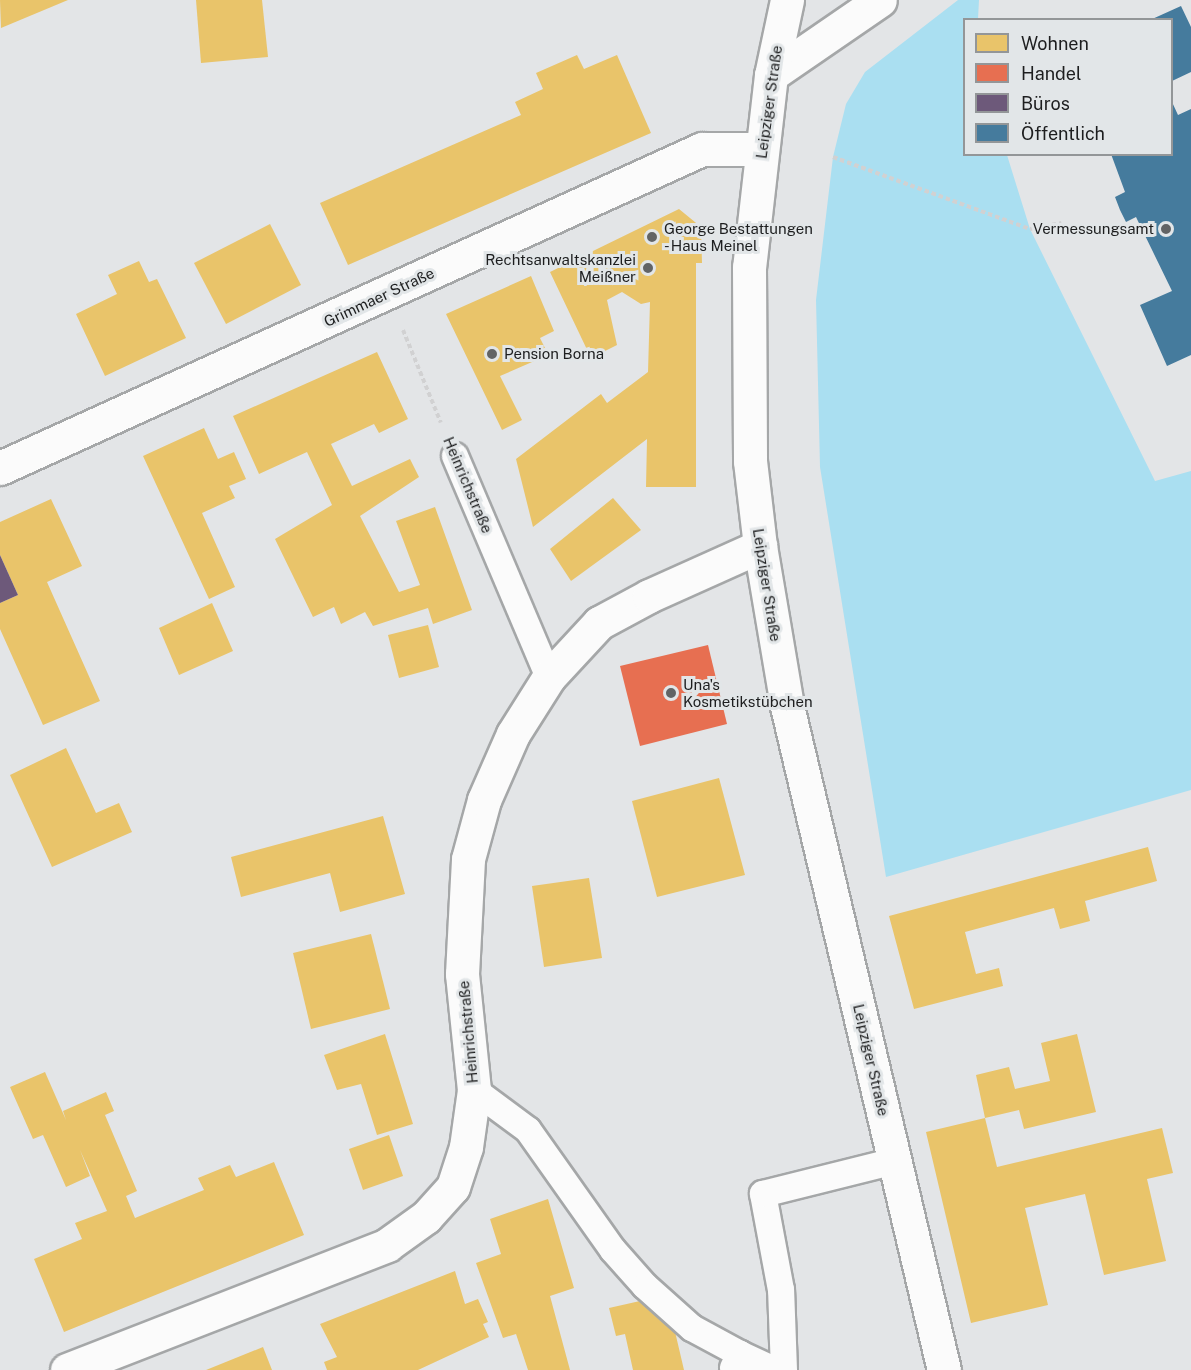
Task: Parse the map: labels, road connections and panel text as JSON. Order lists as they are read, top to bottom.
{
  "streets": {
    "street": ["Leipziger Straße", "Grimmaer Straße", "Heinrichstraße"]
  },
  "crossings": [
    ["Leipziger Straße", "Grimmaer Straße"],
    ["Leipziger Straße", "Heinrichstraße"],
    ["Grimmaer Straße", "Heinrichstraße"]
  ],
  "places": [
    "Vermessungsamt",
    "George Bestattungen - Haus Meinel",
    "Rechtsanwaltskanzlei Meißner",
    "Pension Borna",
    "Una's Kosmetikstübchen"
  ],
  "legend": [
    "Wohnen",
    "Handel",
    "Büros",
    "Öffentlich"
  ]
}
